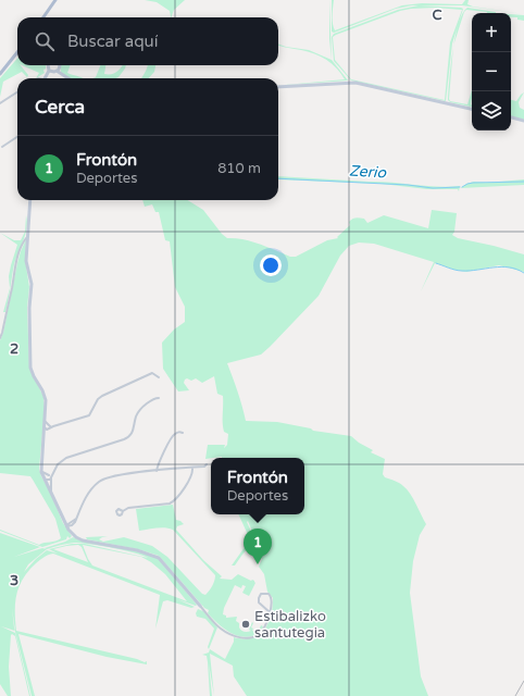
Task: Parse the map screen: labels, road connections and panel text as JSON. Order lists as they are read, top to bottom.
{
  "water": ["Zerio"],
  "places": ["Estibalizko santutegia"],
  "page": {
    "map_buttons": ["+", "−"],
    "search": "Buscar aquí",
    "heading": "Cerca",
    "list": [
      {
        "mark": "1",
        "name": "Frontón",
        "note": "Deportes",
        "value": "810 m"
      }
    ],
    "popup": ["Frontón", "Deportes"],
    "pins": "1"
  },
  "grid": {
    "columns": ["C"],
    "rows": ["2", "3"]
  }
}
